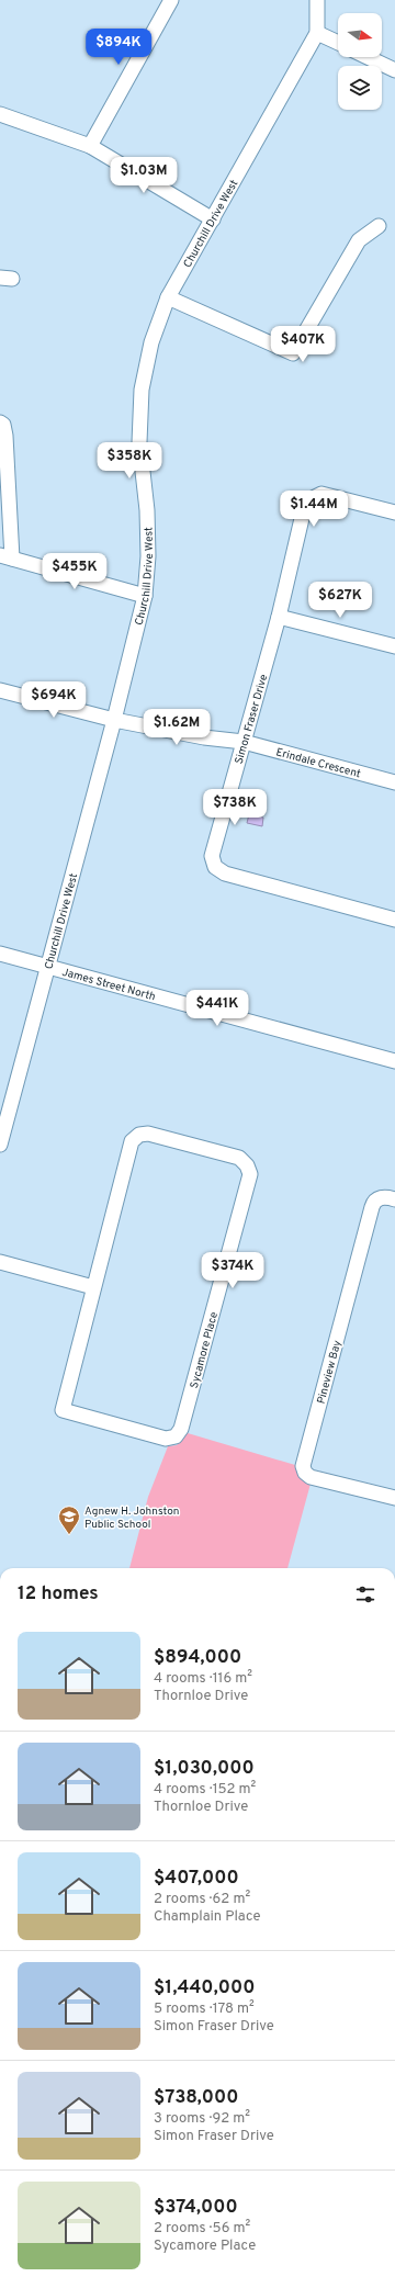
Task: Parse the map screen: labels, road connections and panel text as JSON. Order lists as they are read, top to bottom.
{
  "streets": {
    "street": [
      "Churchill Drive West",
      "Simon Fraser Drive",
      "Erindale Crescent",
      "James Street North",
      "Sycamore Place",
      "Pineview Bay"
    ]
  },
  "crossings": [
    ["Churchill Drive West", "Erindale Crescent"],
    ["Churchill Drive West", "James Street North"],
    ["Simon Fraser Drive", "Erindale Crescent"]
  ],
  "places": {
    "school or university": ["Agnew H. Johnston Public School"]
  },
  "north": "right",
  "page": {
    "price": [
      "$894K",
      "$1.03M",
      "$407K",
      "$358K",
      "$1.44M",
      "$455K",
      "$627K",
      "$694K",
      "$1.62M",
      "$738K",
      "$441K",
      "$374K"
    ],
    "heading": "12 homes",
    "list": [
      {
        "name": "$894,000",
        "note": "4 rooms · 116 m² · Thornloe Drive"
      },
      {
        "name": "$1,030,000",
        "note": "4 rooms · 152 m² · Thornloe Drive"
      },
      {
        "name": "$407,000",
        "note": "2 rooms · 62 m² · Champlain Place"
      },
      {
        "name": "$1,440,000",
        "note": "5 rooms · 178 m² · Simon Fraser Drive"
      },
      {
        "name": "$738,000",
        "note": "3 rooms · 92 m² · Simon Fraser Drive"
      },
      {
        "name": "$374,000",
        "note": "2 rooms · 56 m² · Sycamore Place"
      }
    ]
  }
}
